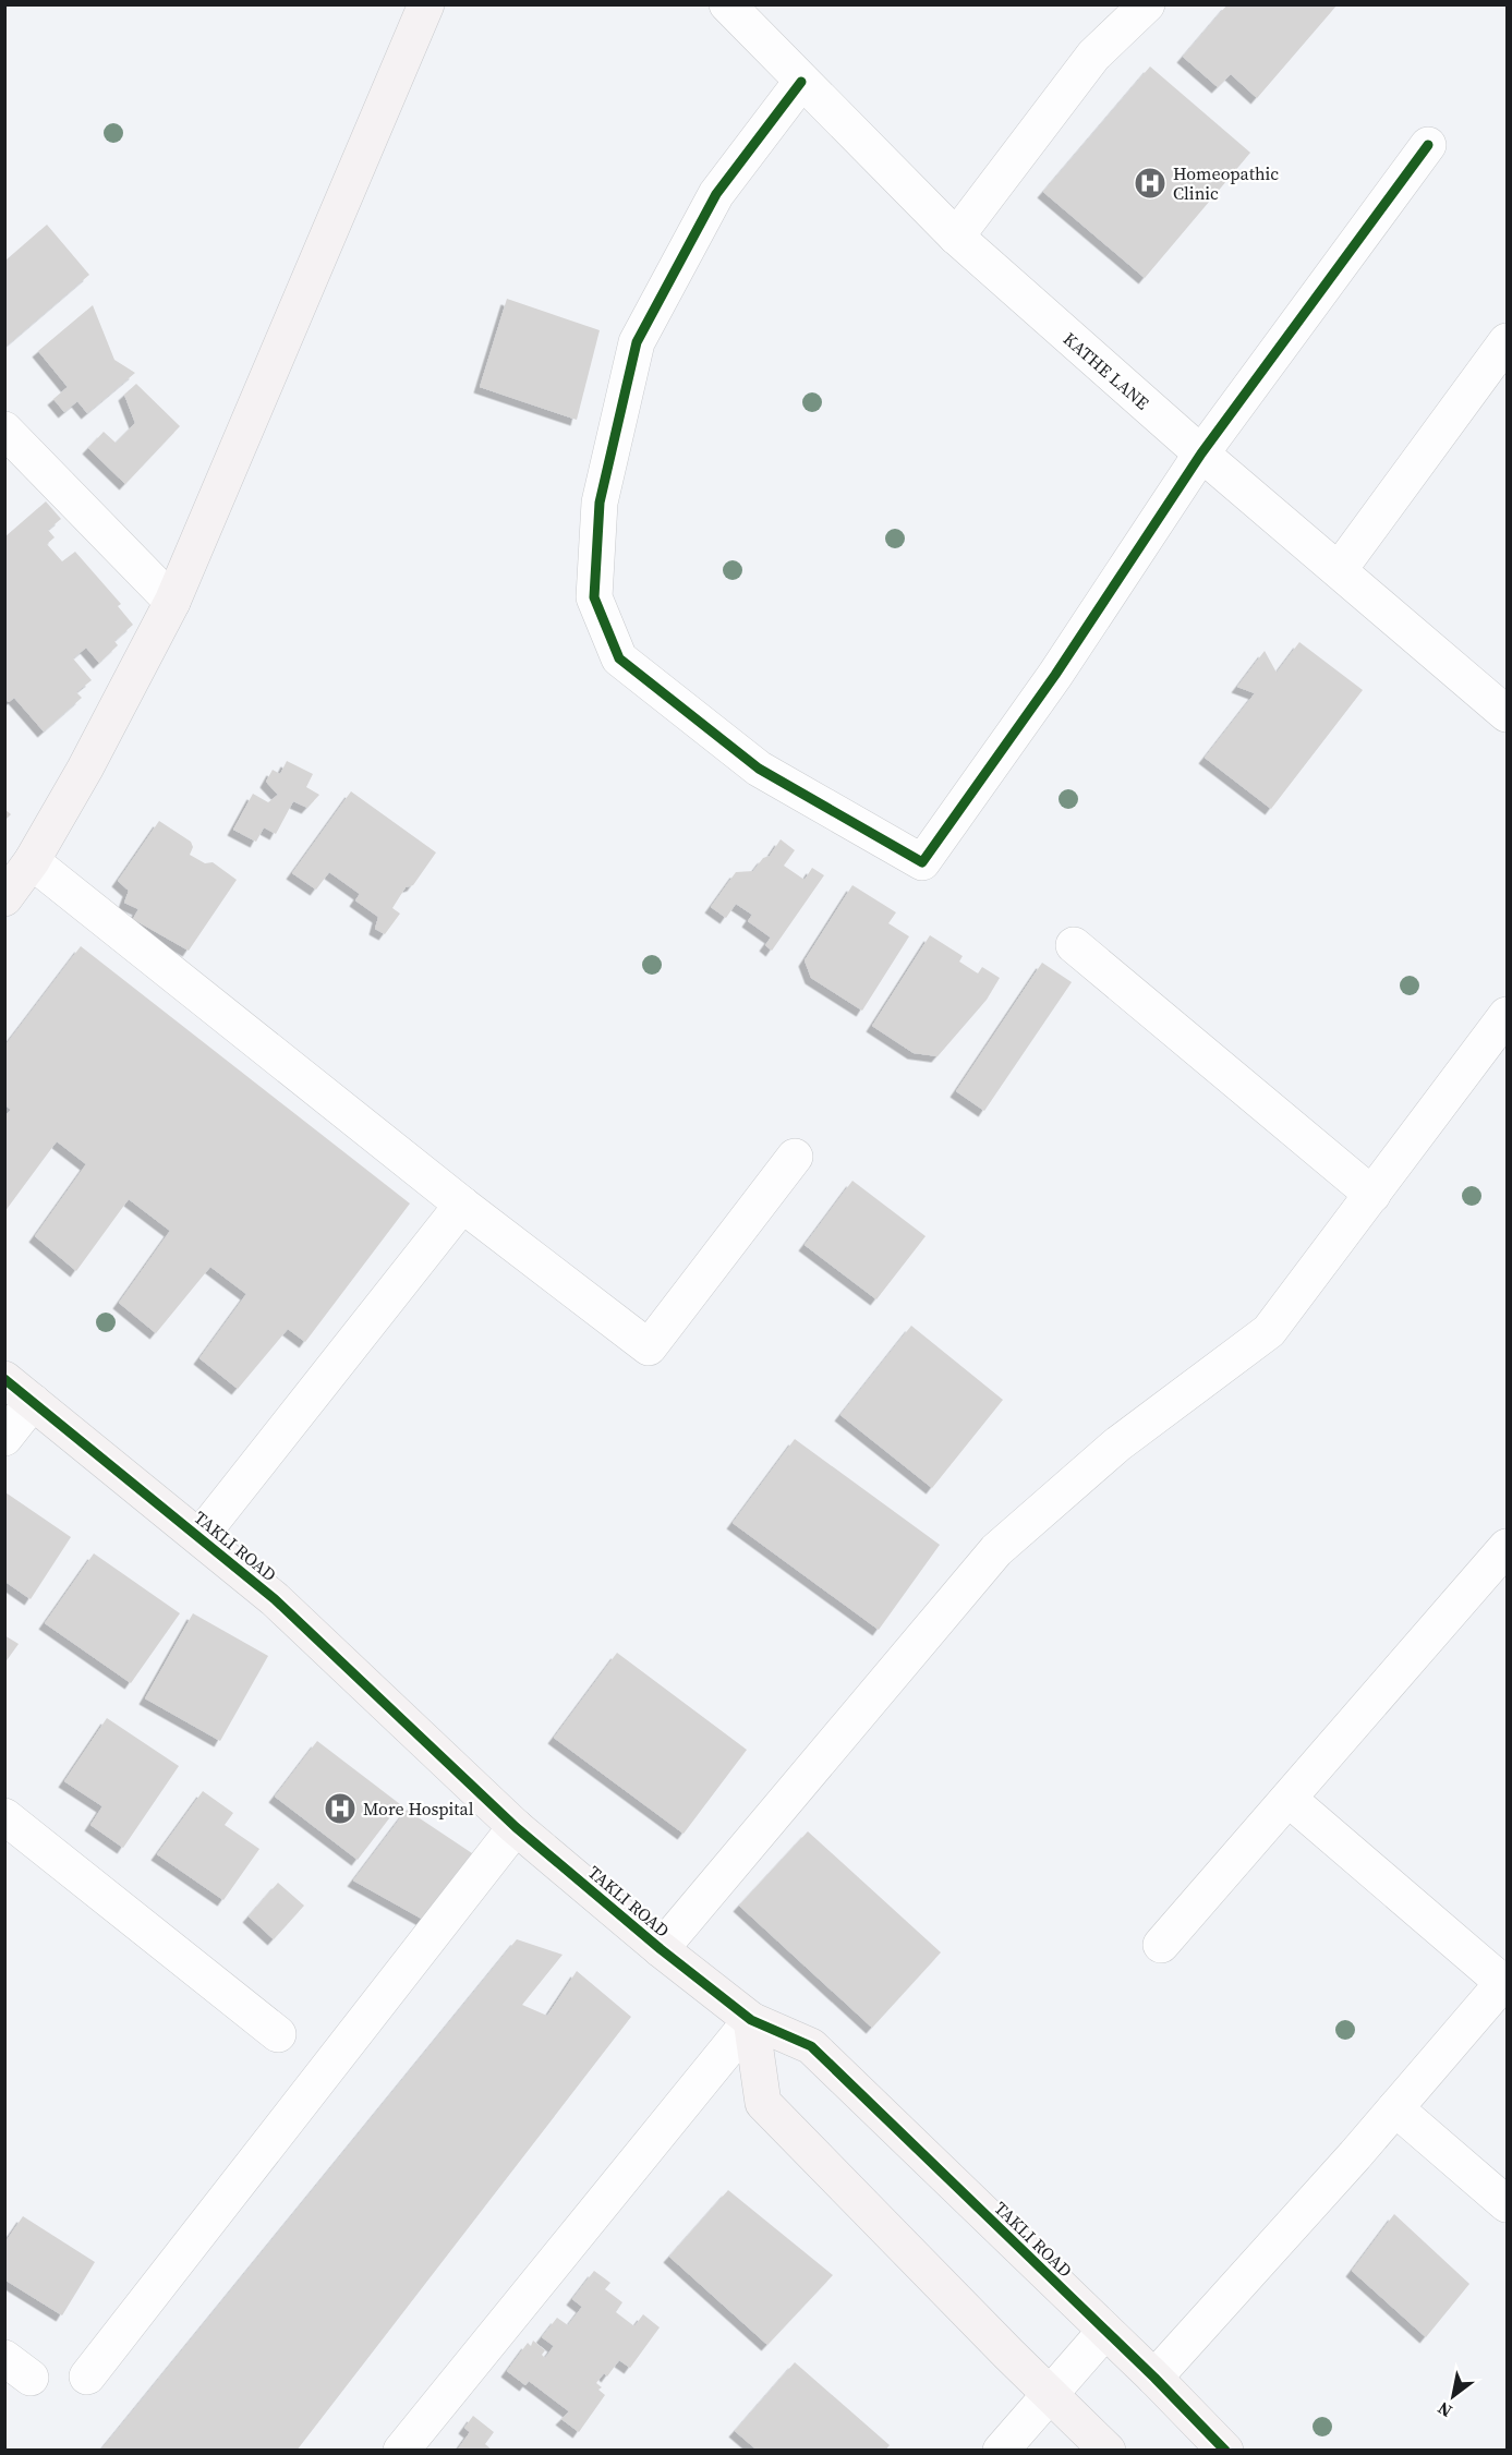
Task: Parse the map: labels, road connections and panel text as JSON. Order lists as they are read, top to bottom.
{
  "streets": {
    "street": ["KATHE LANE", "TAKLI ROAD"]
  },
  "places": {
    "hospital": ["Homeopathic Clinic", "More Hospital"]
  },
  "north": "bottom left"
}
